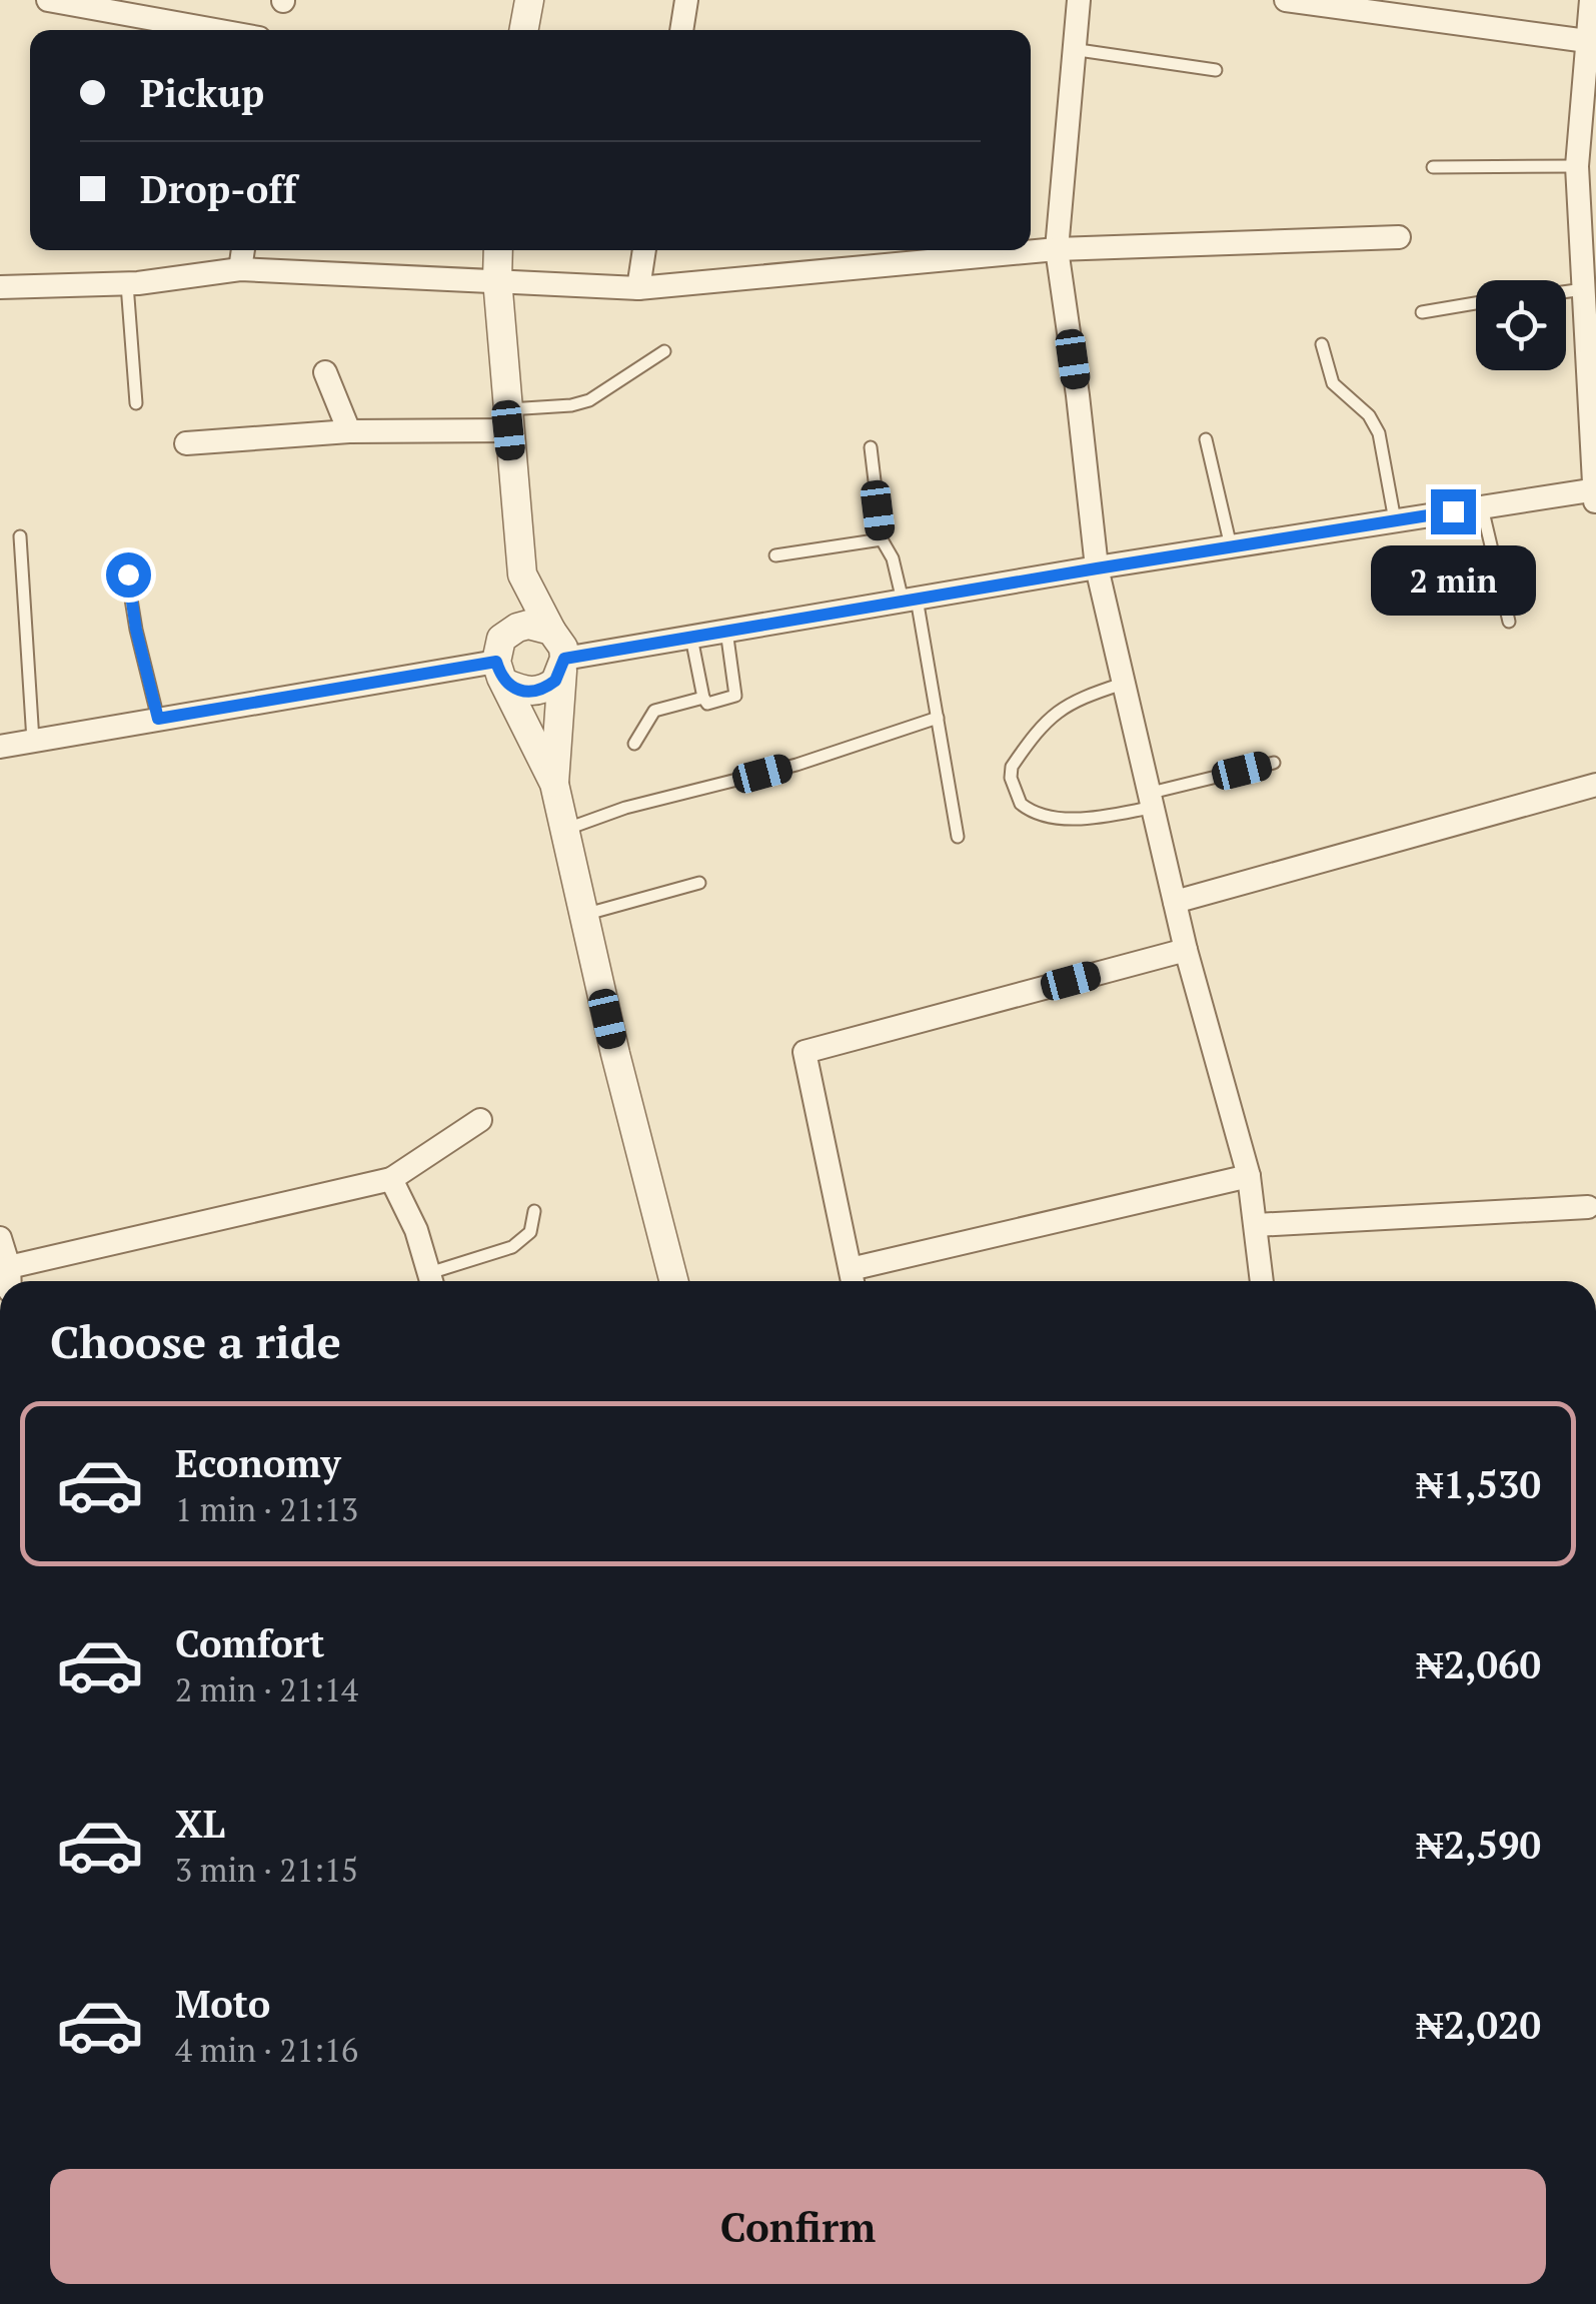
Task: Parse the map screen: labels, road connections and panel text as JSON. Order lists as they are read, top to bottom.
{
  "page": {
    "banner": ["Pickup", "Drop-off"],
    "bubble": "2 min",
    "heading": "Choose a ride",
    "list": [
      {
        "name": "Economy",
        "note": "1 min · 21:13",
        "value": "₦1,530"
      },
      {
        "name": "Comfort",
        "note": "2 min · 21:14",
        "value": "₦2,060"
      },
      {
        "name": "XL",
        "note": "3 min · 21:15",
        "value": "₦2,590"
      },
      {
        "name": "Moto",
        "note": "4 min · 21:16",
        "value": "₦2,020"
      }
    ],
    "buttons": "Confirm"
  }
}
